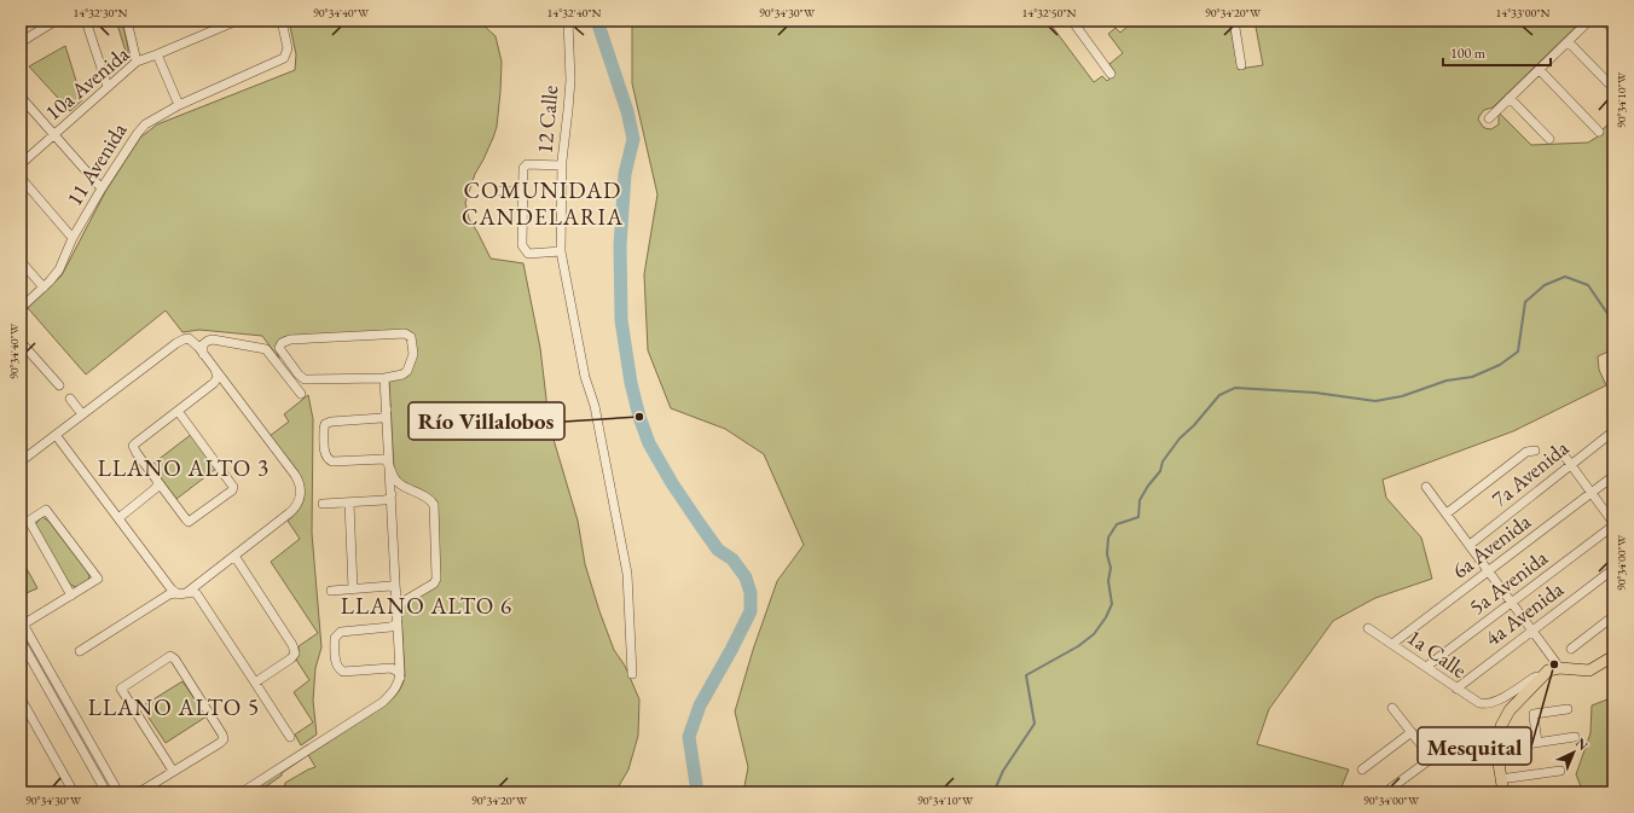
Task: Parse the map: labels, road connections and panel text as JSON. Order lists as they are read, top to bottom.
{
  "streets": {
    "street": [
      "10a Avenida",
      "12 Calle",
      "11 Avenida",
      "7a Avenida",
      "6a Avenida",
      "5a Avenida",
      "4a Avenida",
      "1a Calle"
    ]
  },
  "crossings": [
    ["6a Avenida", "1a Calle"],
    ["5a Avenida", "1a Calle"],
    ["4a Avenida", "1a Calle"]
  ],
  "districts": [
    "COMUNIDAD CANDELARIA",
    "LLANO ALTO 3",
    "LLANO ALTO 6",
    "LLANO ALTO 5"
  ],
  "places": ["Río Villalobos", "Mesquital"],
  "scale_bar": "100 m",
  "north": "top right",
  "coordinates": [
    "14°32'30\"N",
    "90°34'40\"W",
    "14°32'40\"N",
    "90°34'30\"W",
    "14°32'50\"N",
    "90°34'20\"W",
    "14°33'00\"N",
    "90°34'10\"W",
    "90°34'00\"W"
  ]
}
